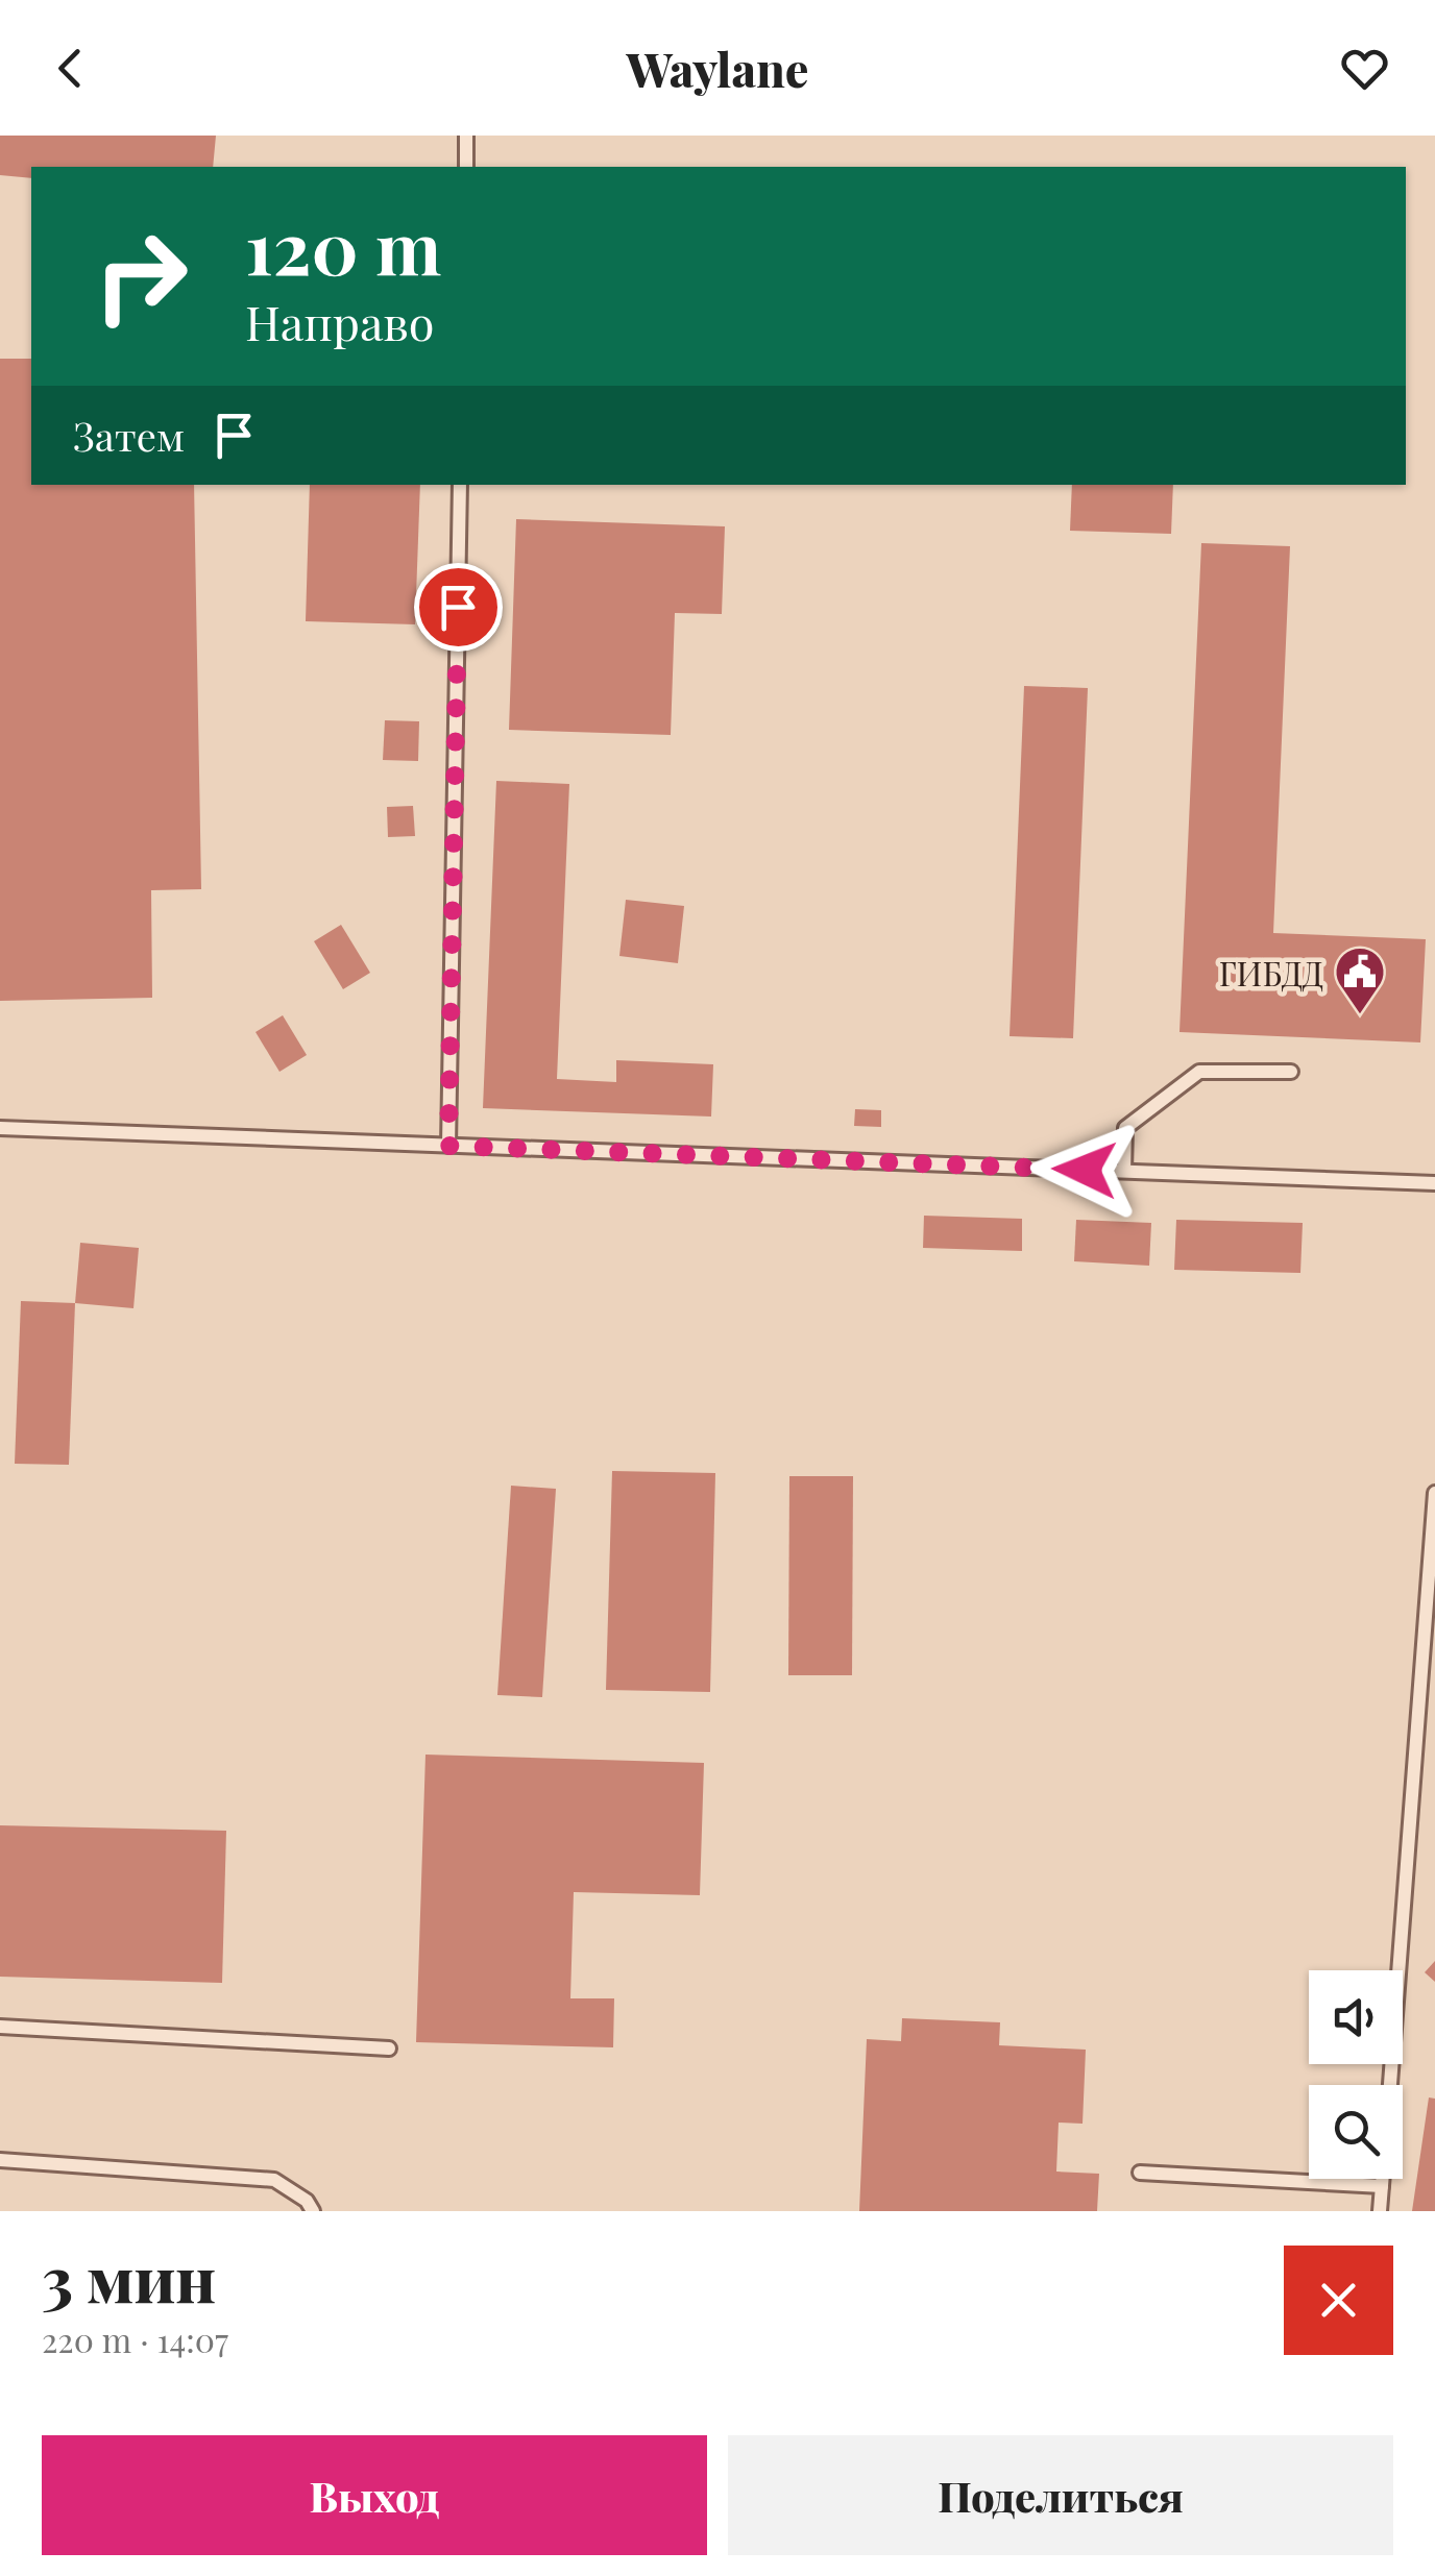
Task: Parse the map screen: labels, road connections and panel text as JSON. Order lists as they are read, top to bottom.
{
  "places": {
    "public building": ["ГИБДД"]
  },
  "page": {
    "header": "Waylane",
    "turn": ["120 m", "Направо"],
    "then": "Затем",
    "heading": ["3 мин", "220 m · 14:07"],
    "buttons": ["Выход", "Поделиться"]
  }
}
